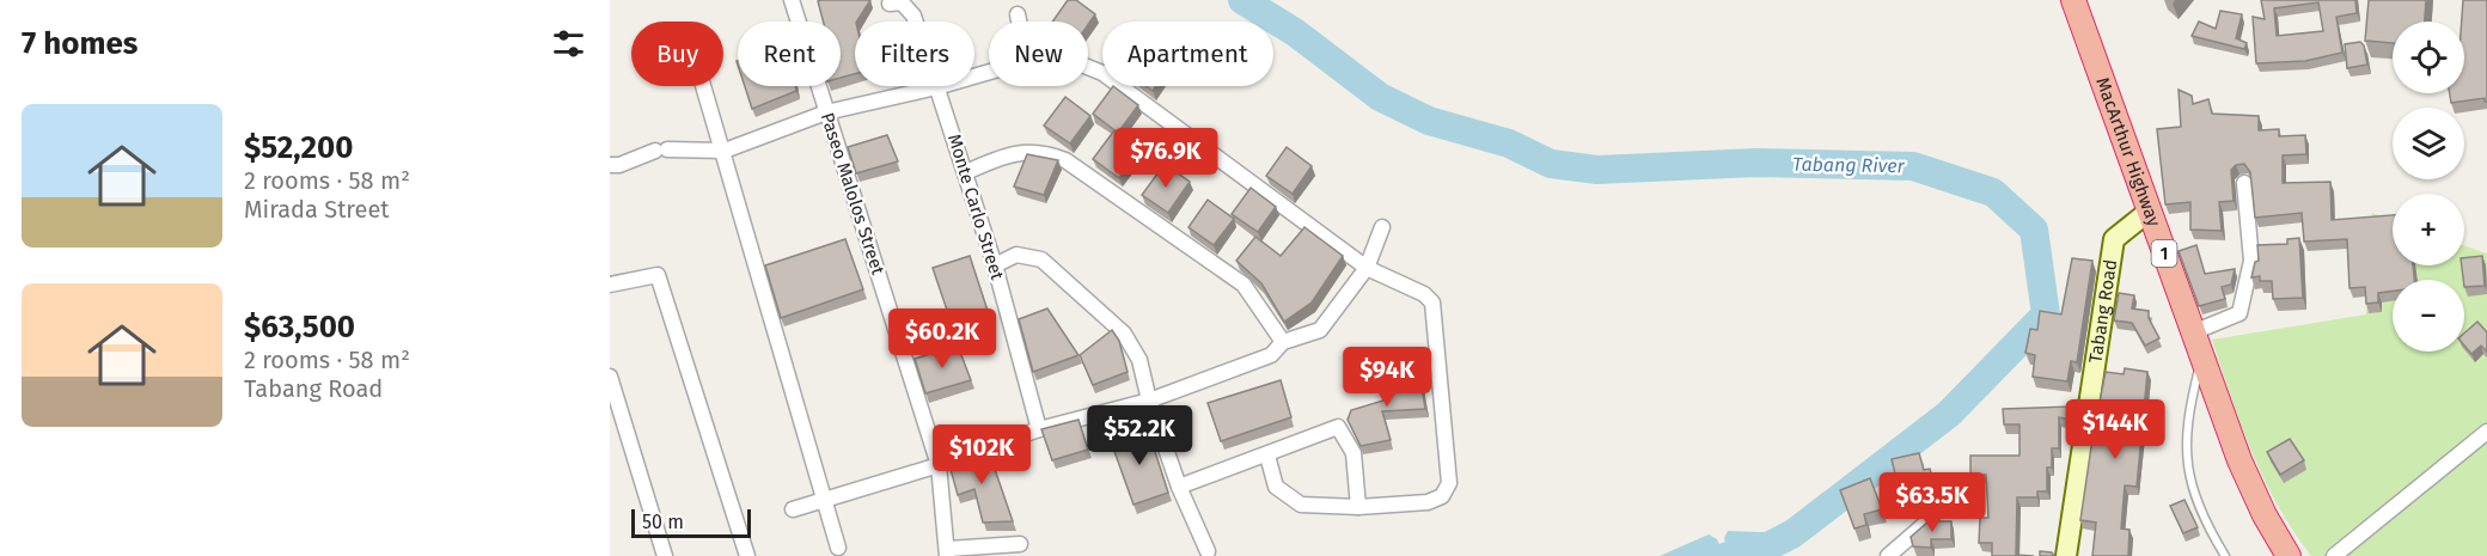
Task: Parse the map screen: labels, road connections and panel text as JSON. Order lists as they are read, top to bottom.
{
  "streets": {
    "highway": ["MacArthur Highway", "1"],
    "main road": ["Tabang Road"],
    "street": ["Paseo Malolos Street", "Monte Carlo Street"]
  },
  "crossings": [
    ["MacArthur Highway", "Tabang Road"]
  ],
  "water": ["Tabang River"],
  "scale_bar": "50 m",
  "page": {
    "heading": "7 homes",
    "map_buttons": ["+", "−"],
    "chip": [
      "Buy",
      "Rent",
      "Filters",
      "New",
      "Apartment"
    ],
    "list": [
      {
        "name": "$52,200",
        "note": "2 rooms · 58 m² · Mirada Street"
      },
      {
        "name": "$63,500",
        "note": "2 rooms · 58 m² · Tabang Road"
      }
    ],
    "price": [
      "$76.9K",
      "$60.2K",
      "$94K",
      "$144K",
      "$52.2K",
      "$102K",
      "$63.5K"
    ],
    "scale": "50 m"
  }
}
